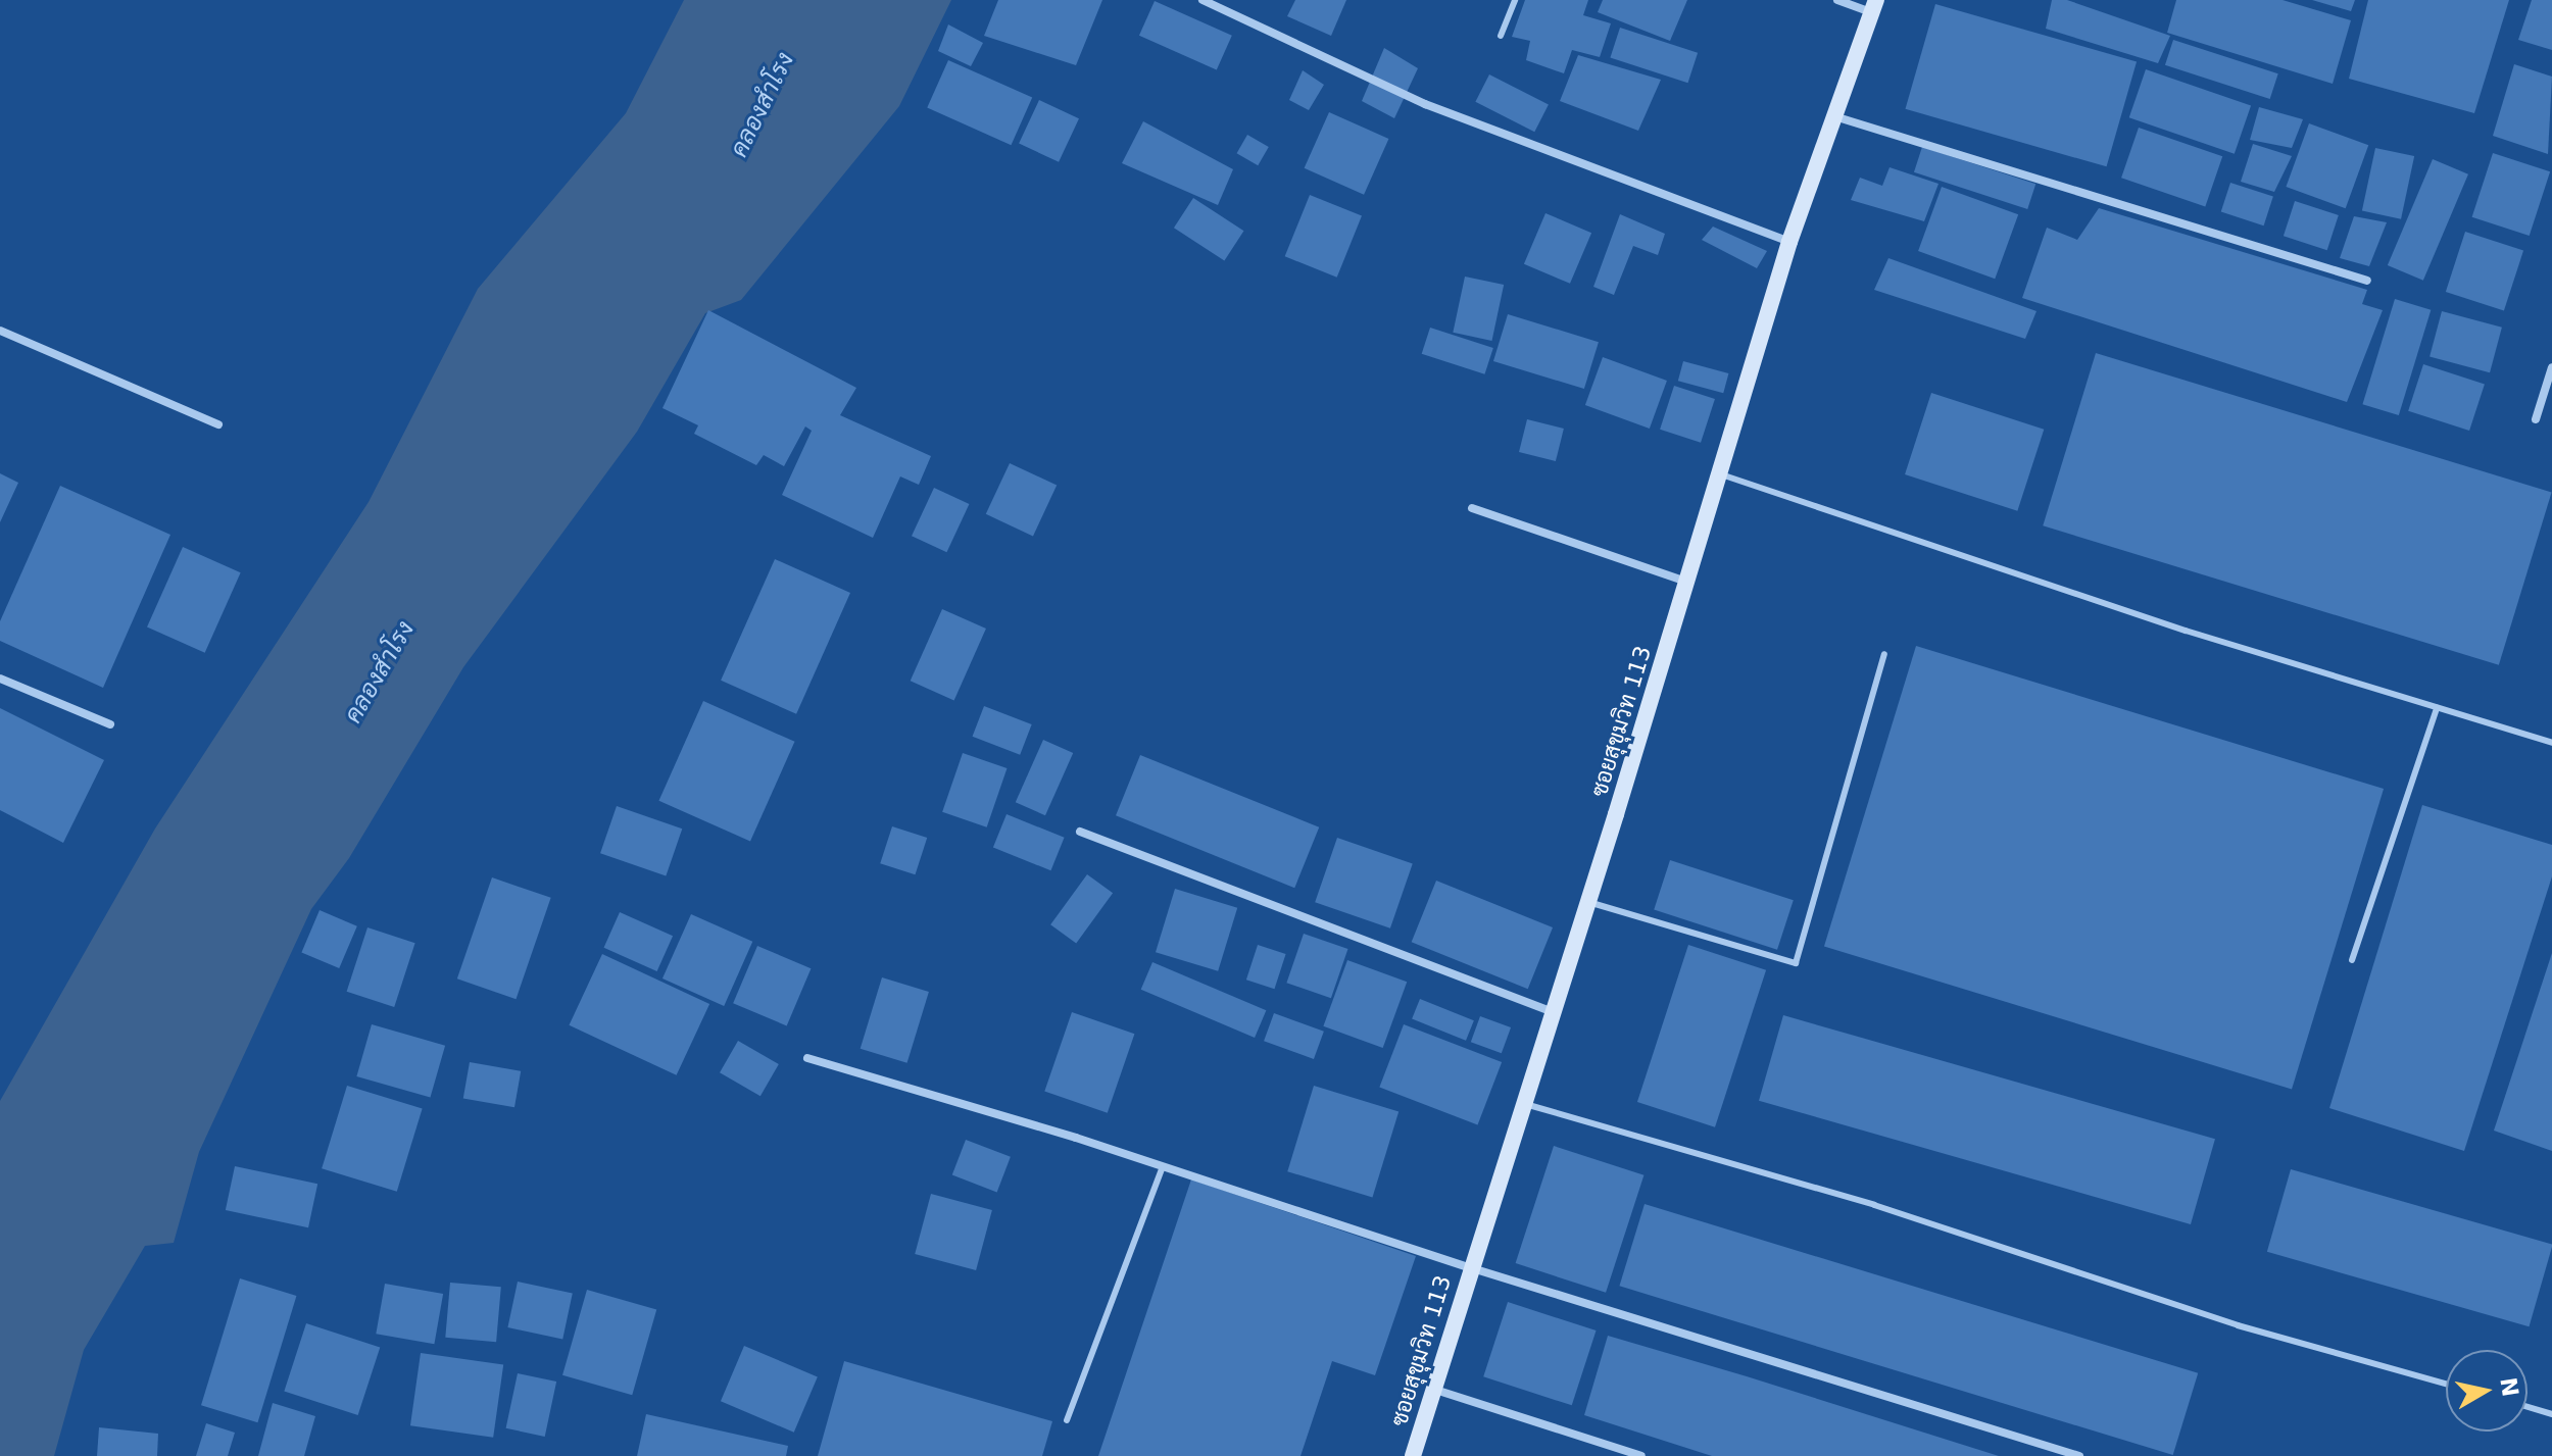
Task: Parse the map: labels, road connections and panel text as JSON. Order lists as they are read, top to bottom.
{
  "streets": {
    "main road": ["ซอยสุขุมวิท 113"]
  },
  "water": ["คลองสำโรง"],
  "north": "right"
}
